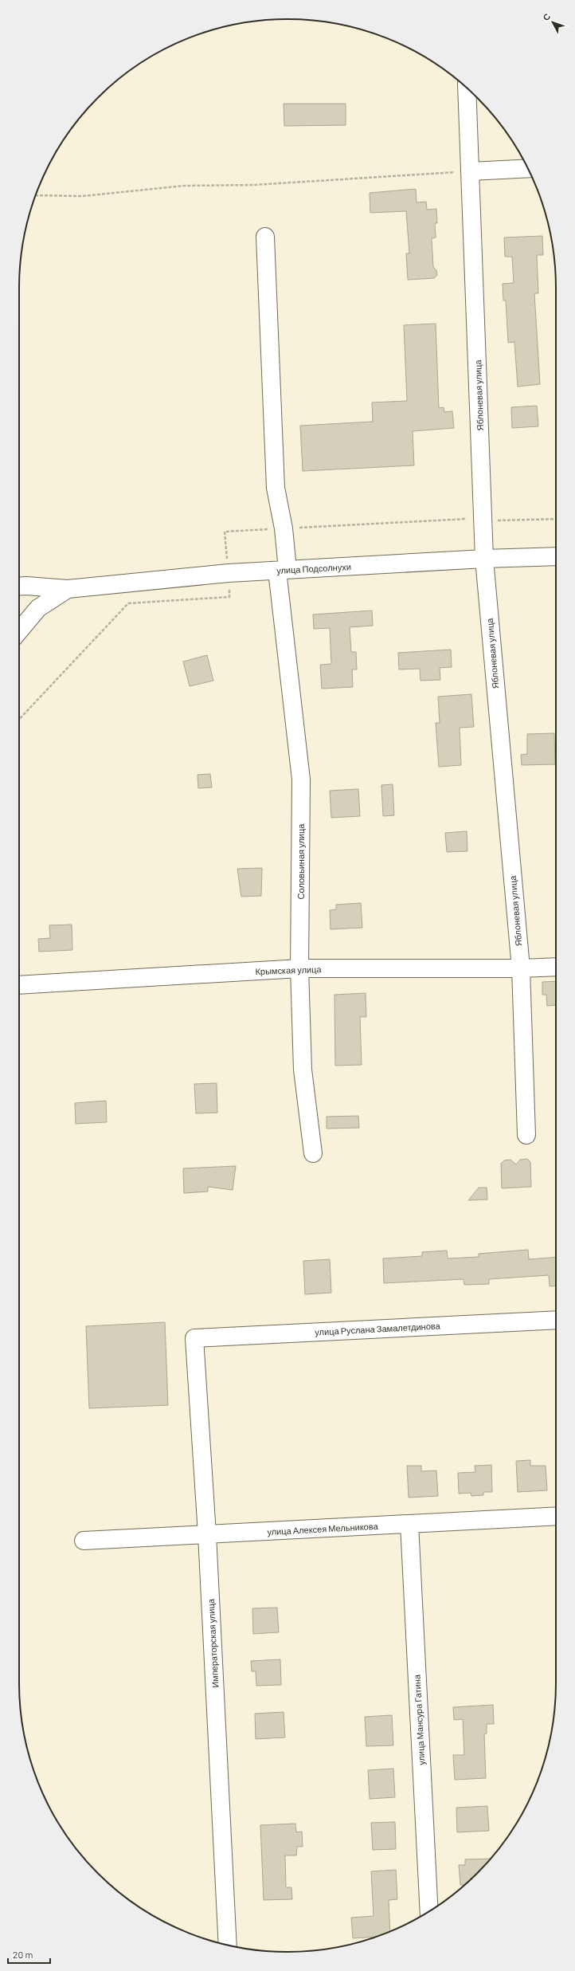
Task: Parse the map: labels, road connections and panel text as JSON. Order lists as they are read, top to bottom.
{
  "streets": {
    "street": [
      "Яблоневая улица",
      "улица Подсолнухи",
      "Соловьиная улица",
      "Крымская улица",
      "улица Руслана Замалетдинова",
      "улица Алексея Мельникова",
      "Императорская улица",
      "улица Мансура Гатина"
    ]
  },
  "crossings": [
    ["Яблоневая улица", "улица Подсолнухи"],
    ["Яблоневая улица", "Крымская улица"],
    ["улица Подсолнухи", "Соловьиная улица"],
    ["Соловьиная улица", "Крымская улица"],
    ["улица Руслана Замалетдинова", "Императорская улица"],
    ["улица Алексея Мельникова", "Императорская улица"],
    ["улица Алексея Мельникова", "улица Мансура Гатина"]
  ],
  "scale_bar": "20 m",
  "north": "top left"
}
